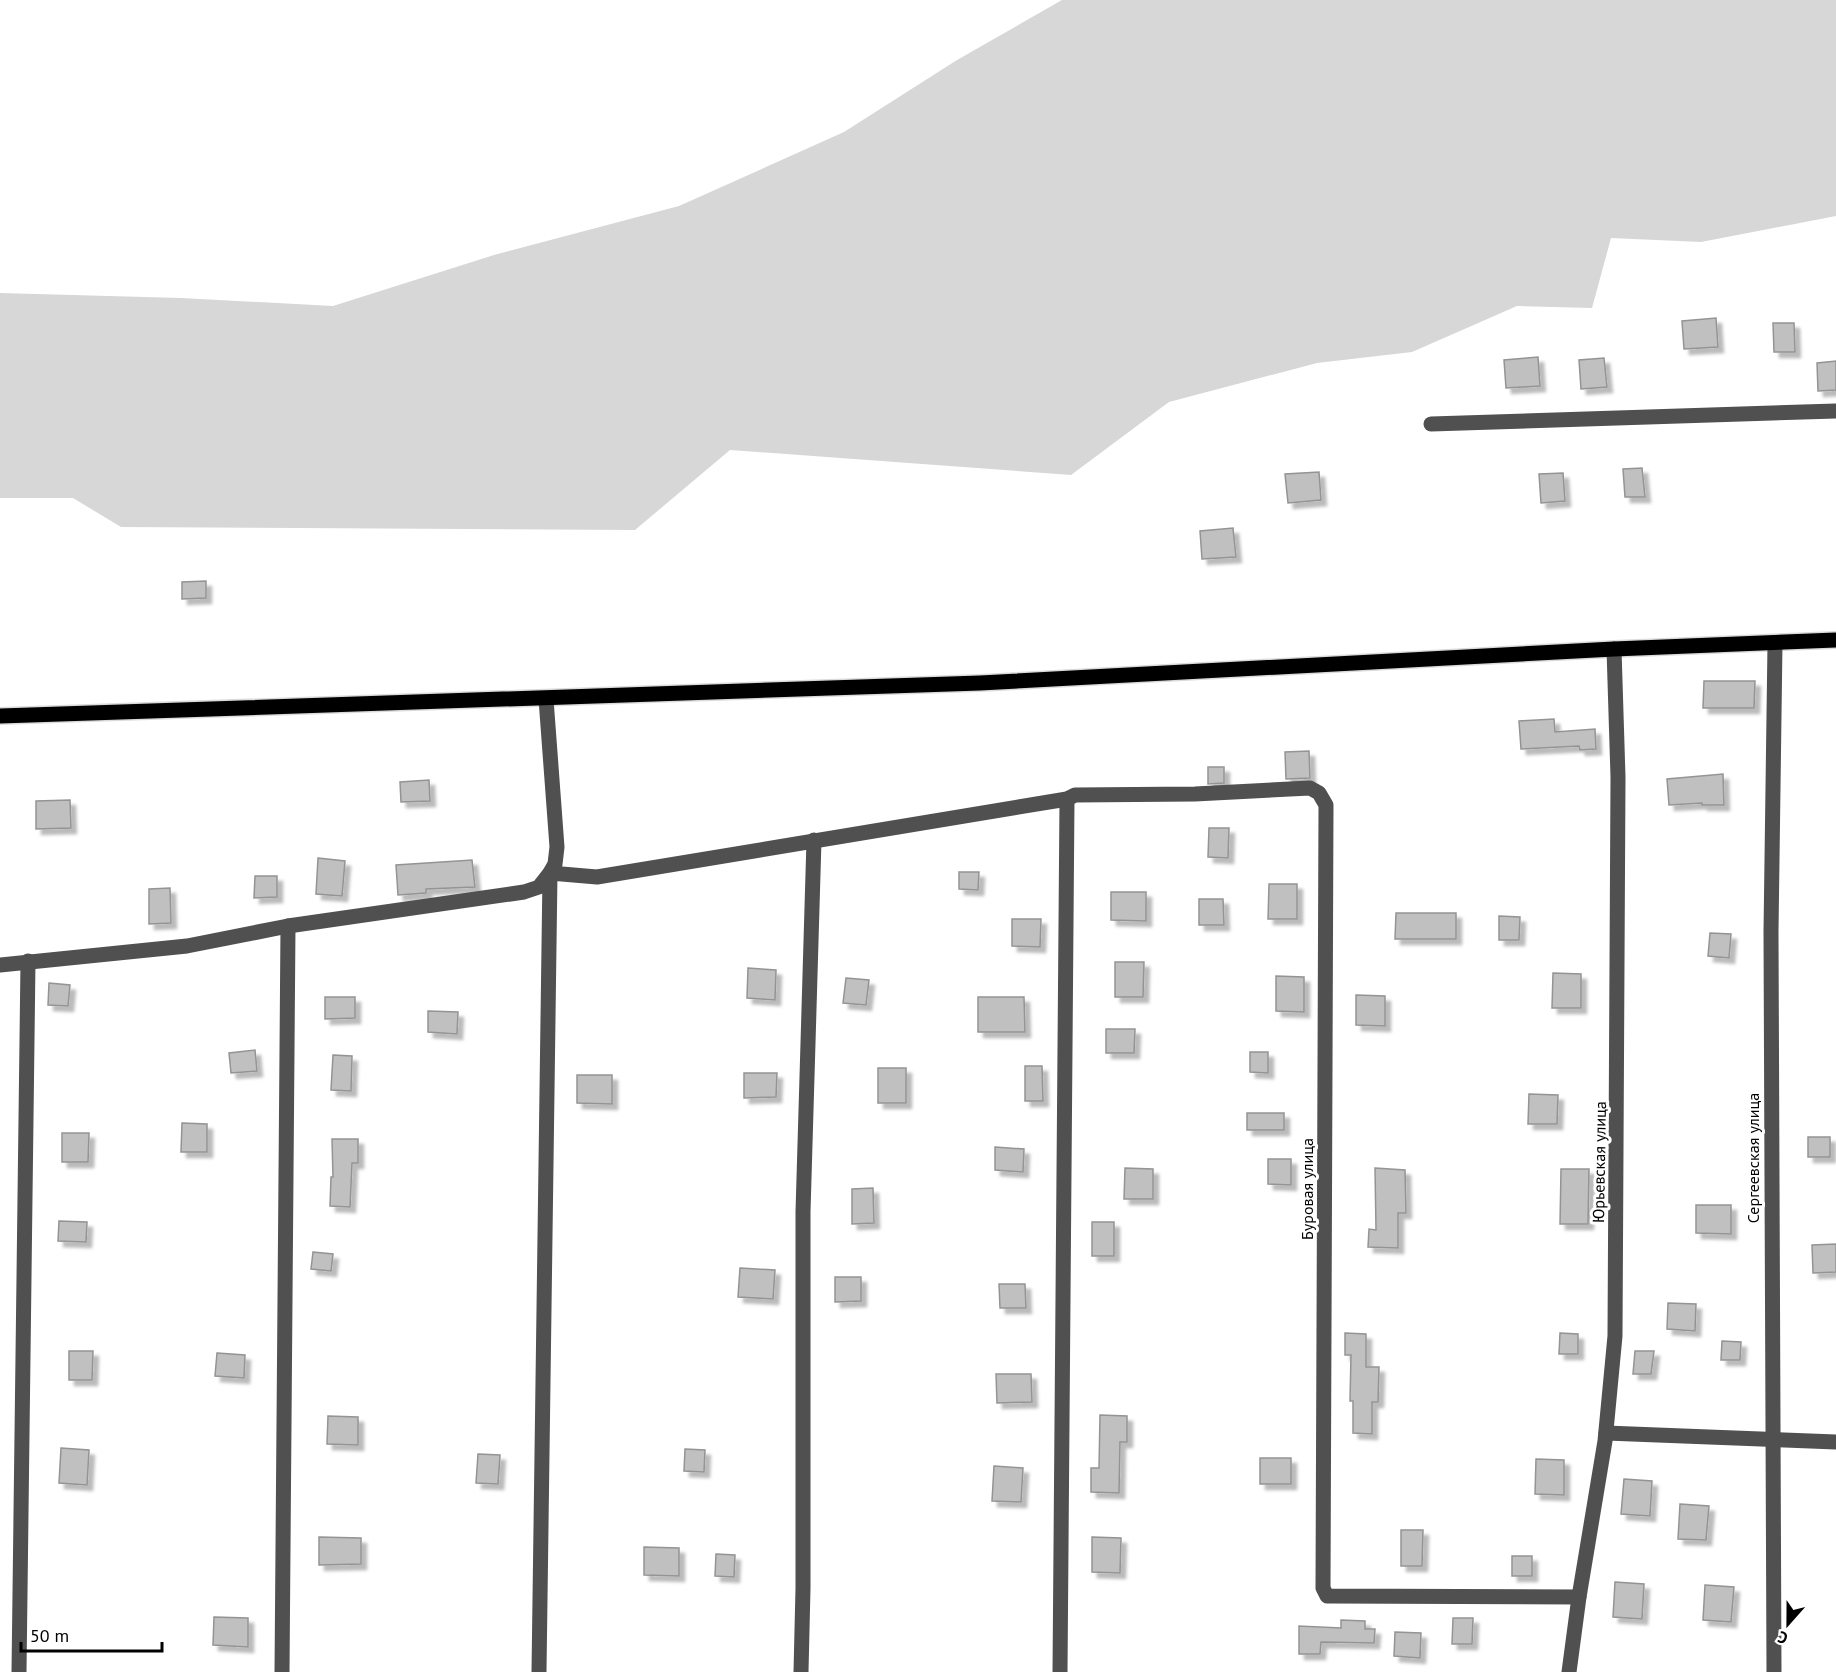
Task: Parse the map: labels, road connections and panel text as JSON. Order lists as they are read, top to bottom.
{
  "streets": {
    "street": ["Сергеевская улица", "Юрьевская улица", "Буровая улица"]
  },
  "crossings": [
    ["Юрьевская улица", "Буровая улица"]
  ],
  "scale_bar": "50 m",
  "north": "bottom"
}
